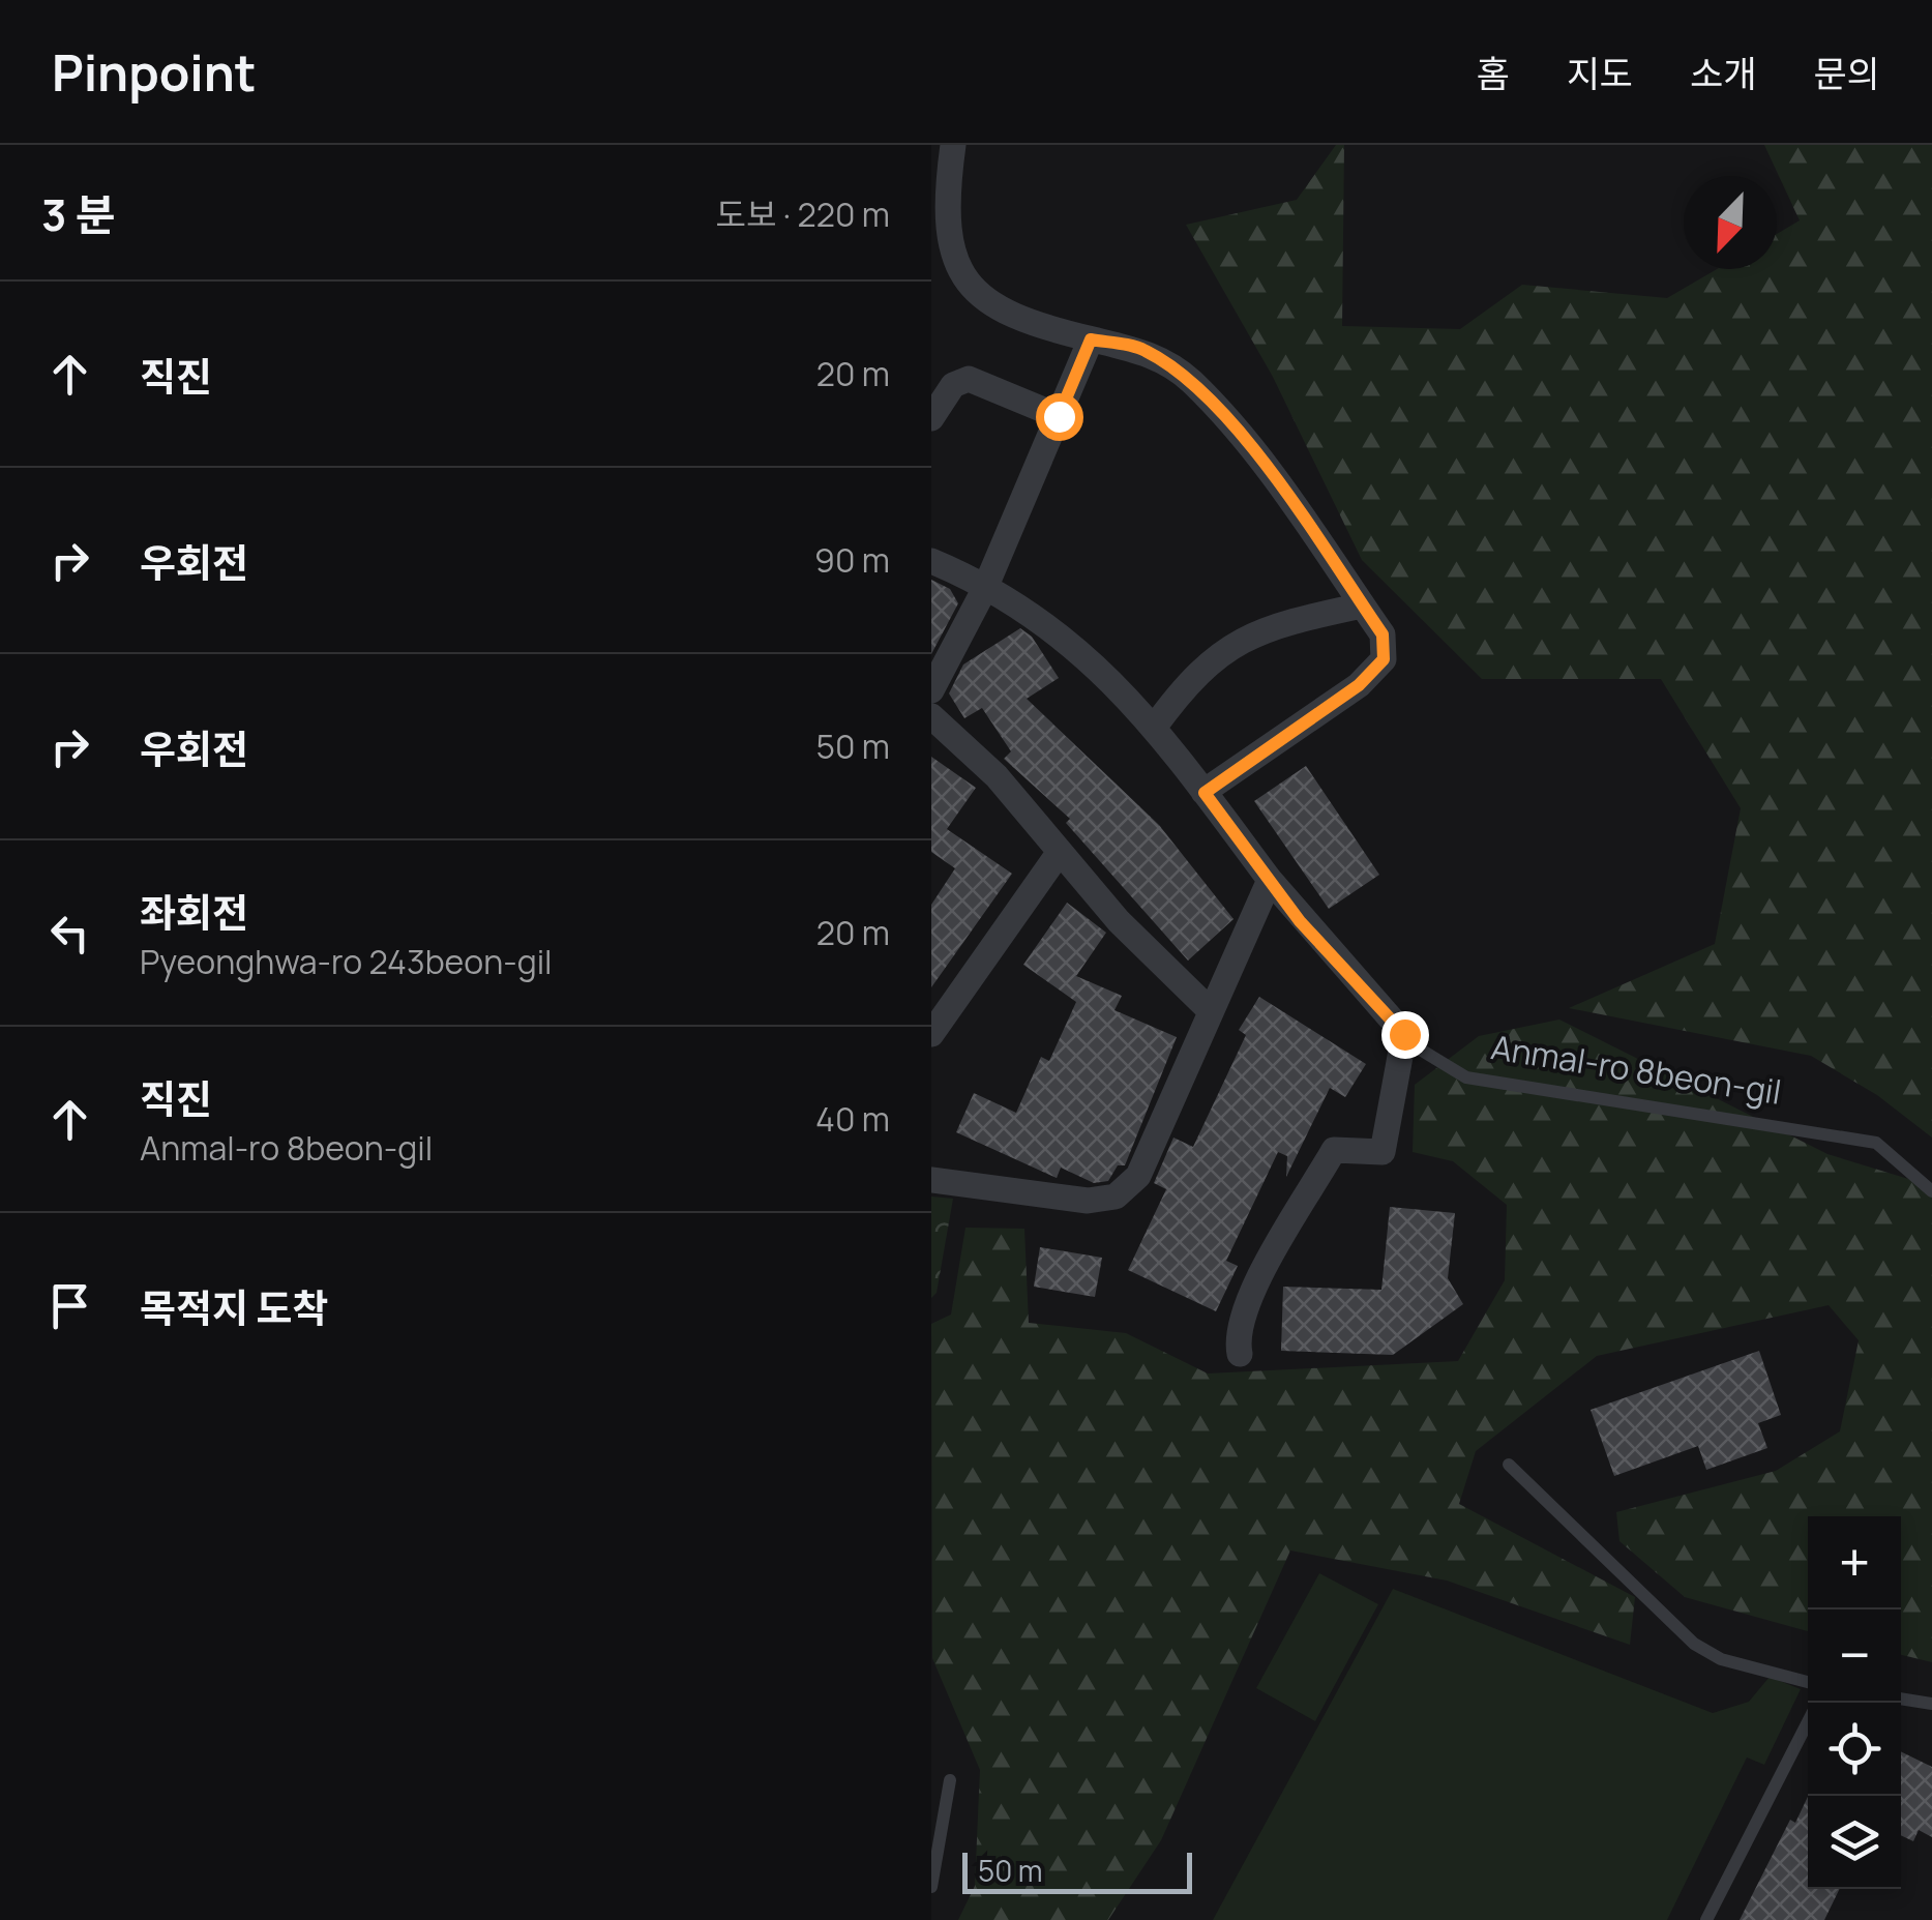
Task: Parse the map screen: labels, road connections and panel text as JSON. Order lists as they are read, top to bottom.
{
  "streets": {
    "street": ["Anmal-ro 8beon-gil"]
  },
  "scale_bar": "50 m",
  "north": "bottom left",
  "page": {
    "header": "Pinpoint",
    "nav": [
      "홈",
      "지도",
      "소개",
      "문의"
    ],
    "heading": ["3 분", "도보 · 220 m"],
    "list": [
      ["직진", "20 m"],
      ["우회전", "90 m"],
      ["우회전", "50 m"],
      ["좌회전", "Pyeonghwa-ro 243beon-gil", "20 m"],
      ["직진", "Anmal-ro 8beon-gil", "40 m"],
      "목적지 도착"
    ],
    "map_buttons": ["+", "−"],
    "scale": "50 m"
  }
}
